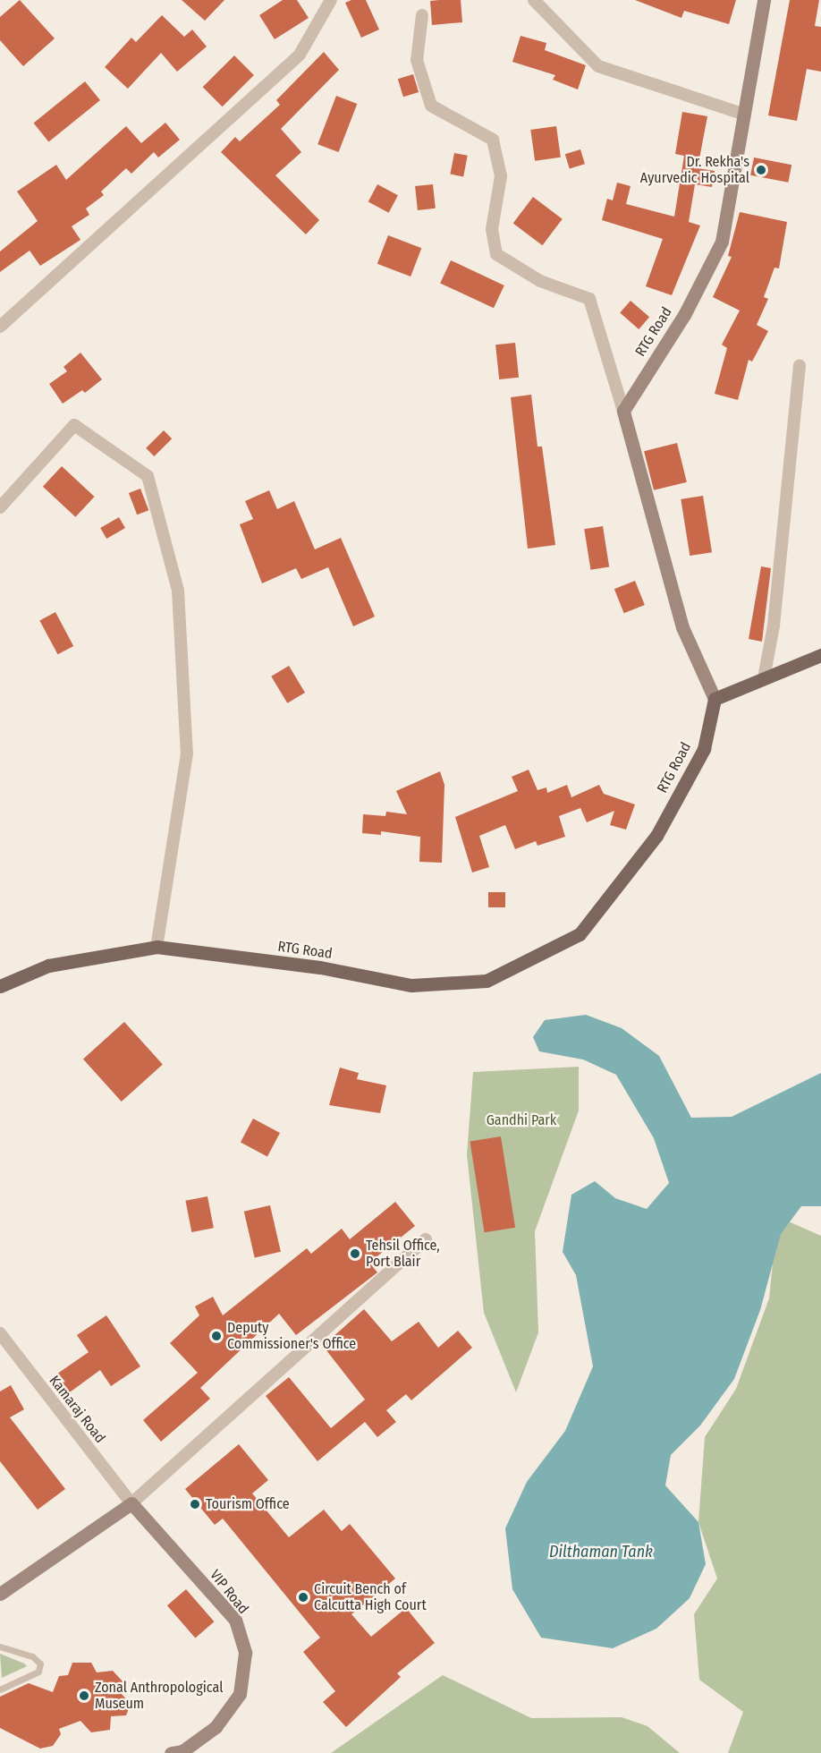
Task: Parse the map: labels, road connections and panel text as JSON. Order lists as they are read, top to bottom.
{
  "streets": {
    "main road": ["RTG Road", "VIP Road"],
    "street": ["Kamaraj Road"]
  },
  "crossings": [
    ["Kamaraj Road", "VIP Road"]
  ],
  "water": ["Dilthaman Tank"],
  "parks": ["Gandhi Park"],
  "places": [
    "Dr. Rekha's Ayurvedic Hospital",
    "Tehsil Office, Port Blair",
    "Deputy Commissioner's Office",
    "Tourism Office",
    "Circuit Bench of Calcutta High Court",
    "Zonal Anthropological Museum"
  ]
}
